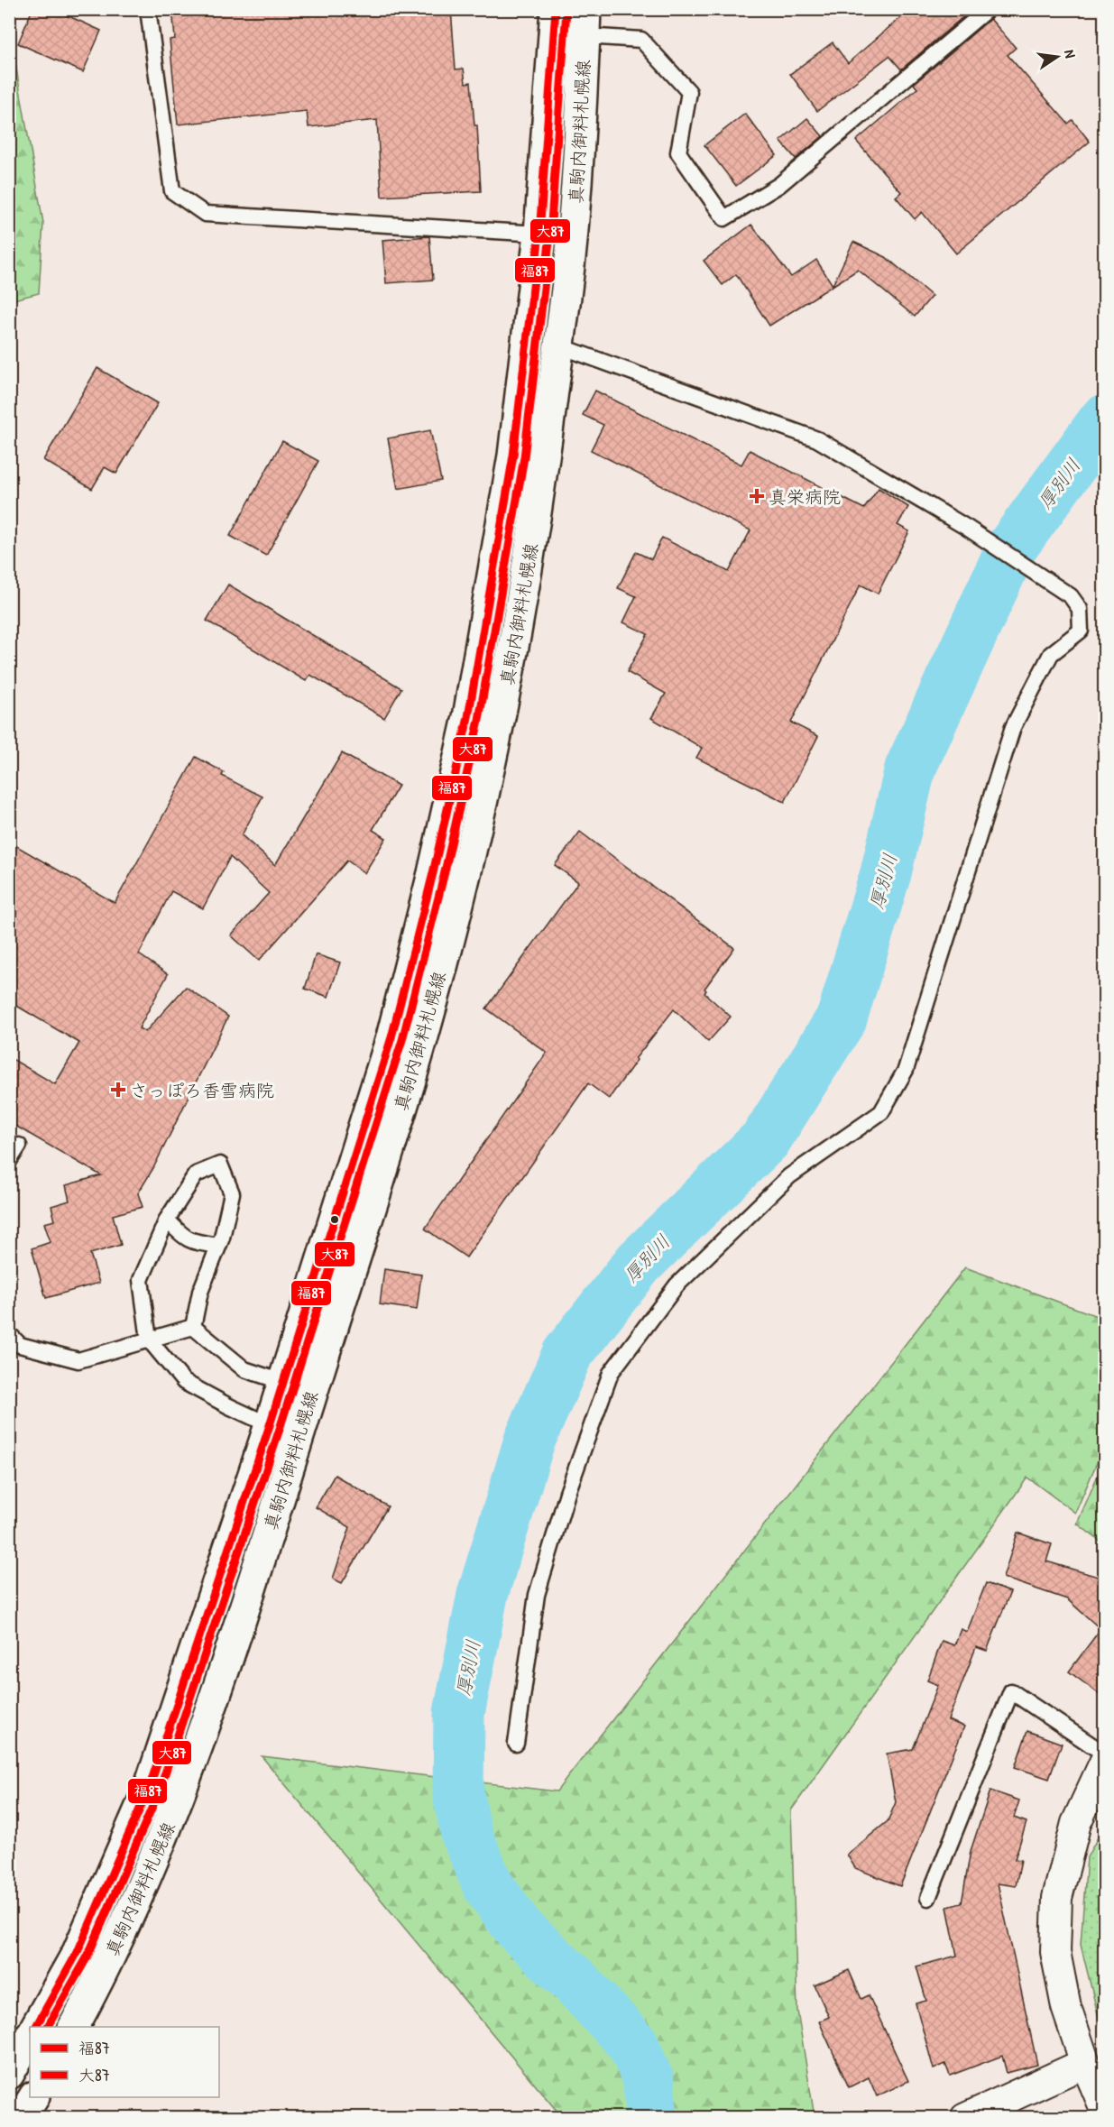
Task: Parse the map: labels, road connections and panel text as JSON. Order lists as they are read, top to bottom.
{
  "streets": {
    "main road": ["真駒内御料札幌線"]
  },
  "water": ["厚別川"],
  "places": {
    "health": ["真栄病院", "さっぽろ香雪病院"]
  },
  "lines": ["transit line 福87", "transit line 大87"],
  "legend": ["福87", "大87"],
  "north": "right"
}
